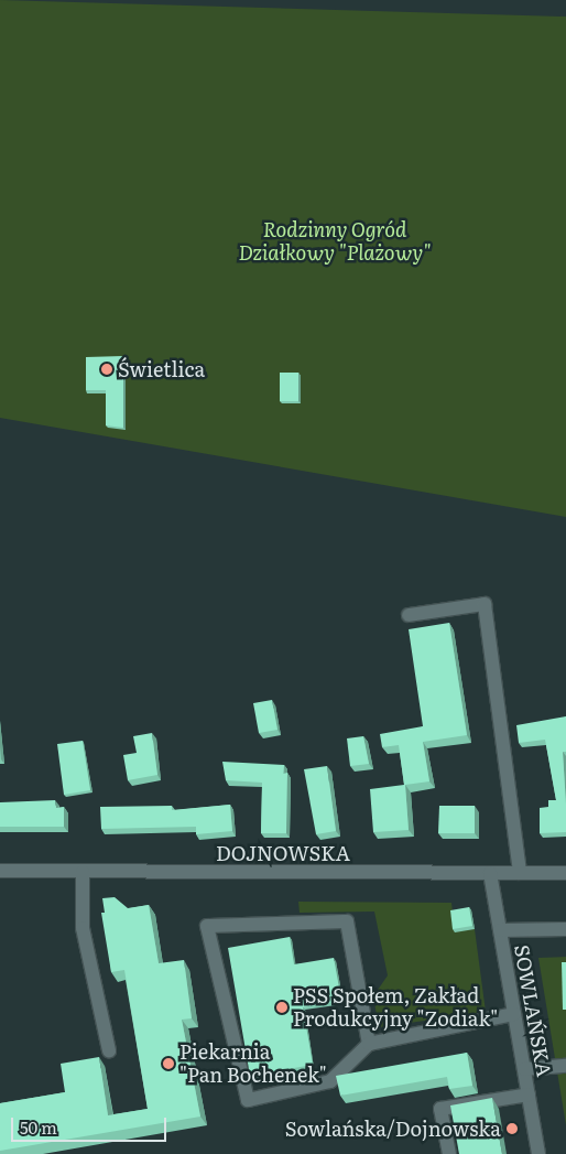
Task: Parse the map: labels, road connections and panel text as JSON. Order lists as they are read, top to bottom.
{
  "streets": {
    "street": ["DOJNOWSKA", "SOWLAŃSKA"]
  },
  "crossings": [
    ["DOJNOWSKA", "SOWLAŃSKA"]
  ],
  "parks": ["Rodzinny Ogród Działkowy \"Plażowy\""],
  "places": [
    "Świetlica",
    "PSS Społem, Zakład Produkcyjny \"Zodiak\"",
    "Piekarnia \"Pan Bochenek\"",
    "Sowlańska/Dojnowska"
  ],
  "scale_bar": "50 m"
}
